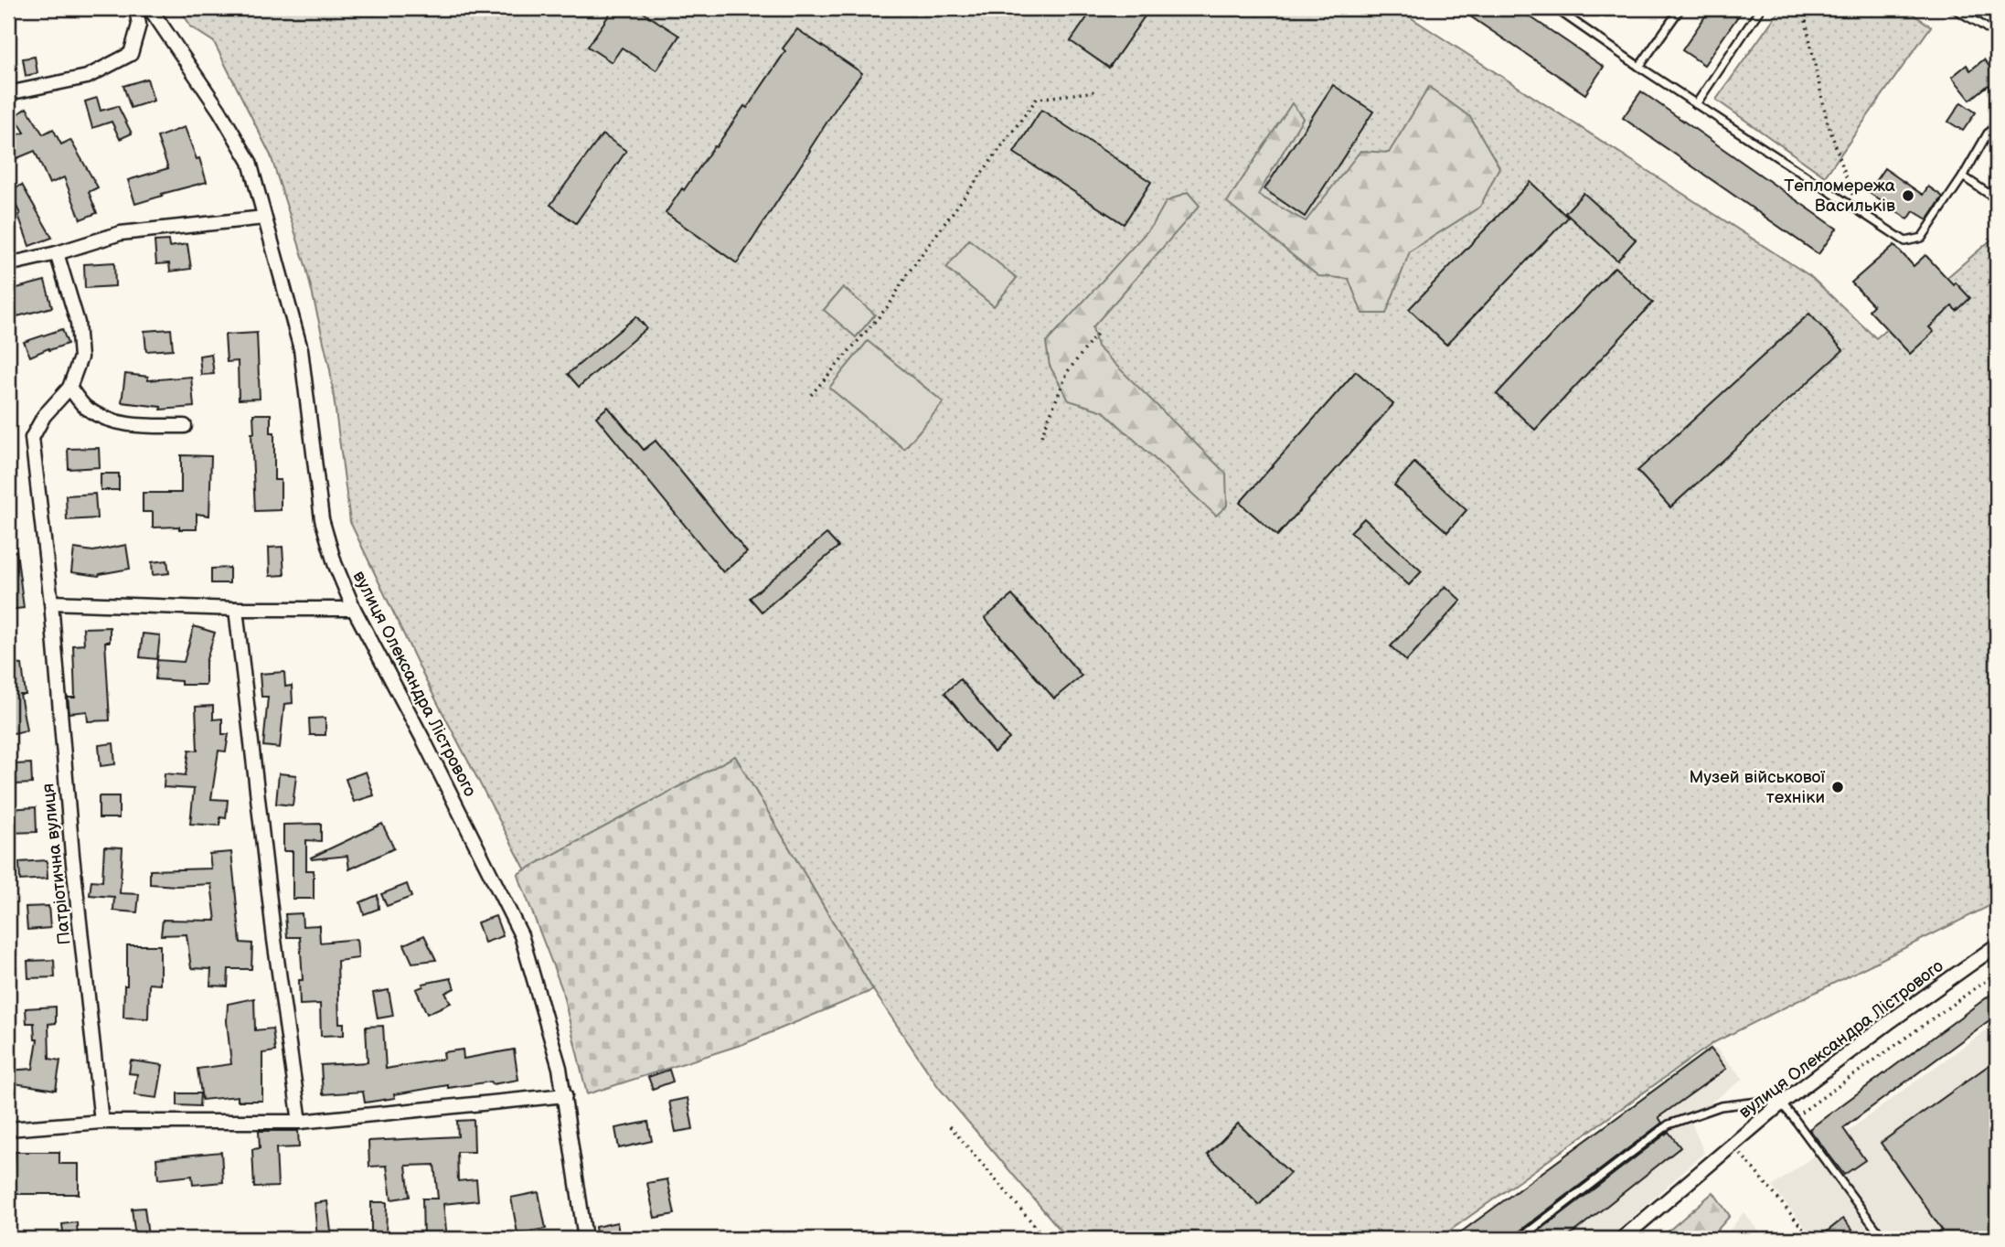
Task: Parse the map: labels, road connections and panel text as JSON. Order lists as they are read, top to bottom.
{
  "streets": {
    "street": ["вулиця Олександра Лістрового", "Патріотична вулиця"]
  },
  "places": ["Тепломережа Васильків", "Музей військової техніки"]
}
